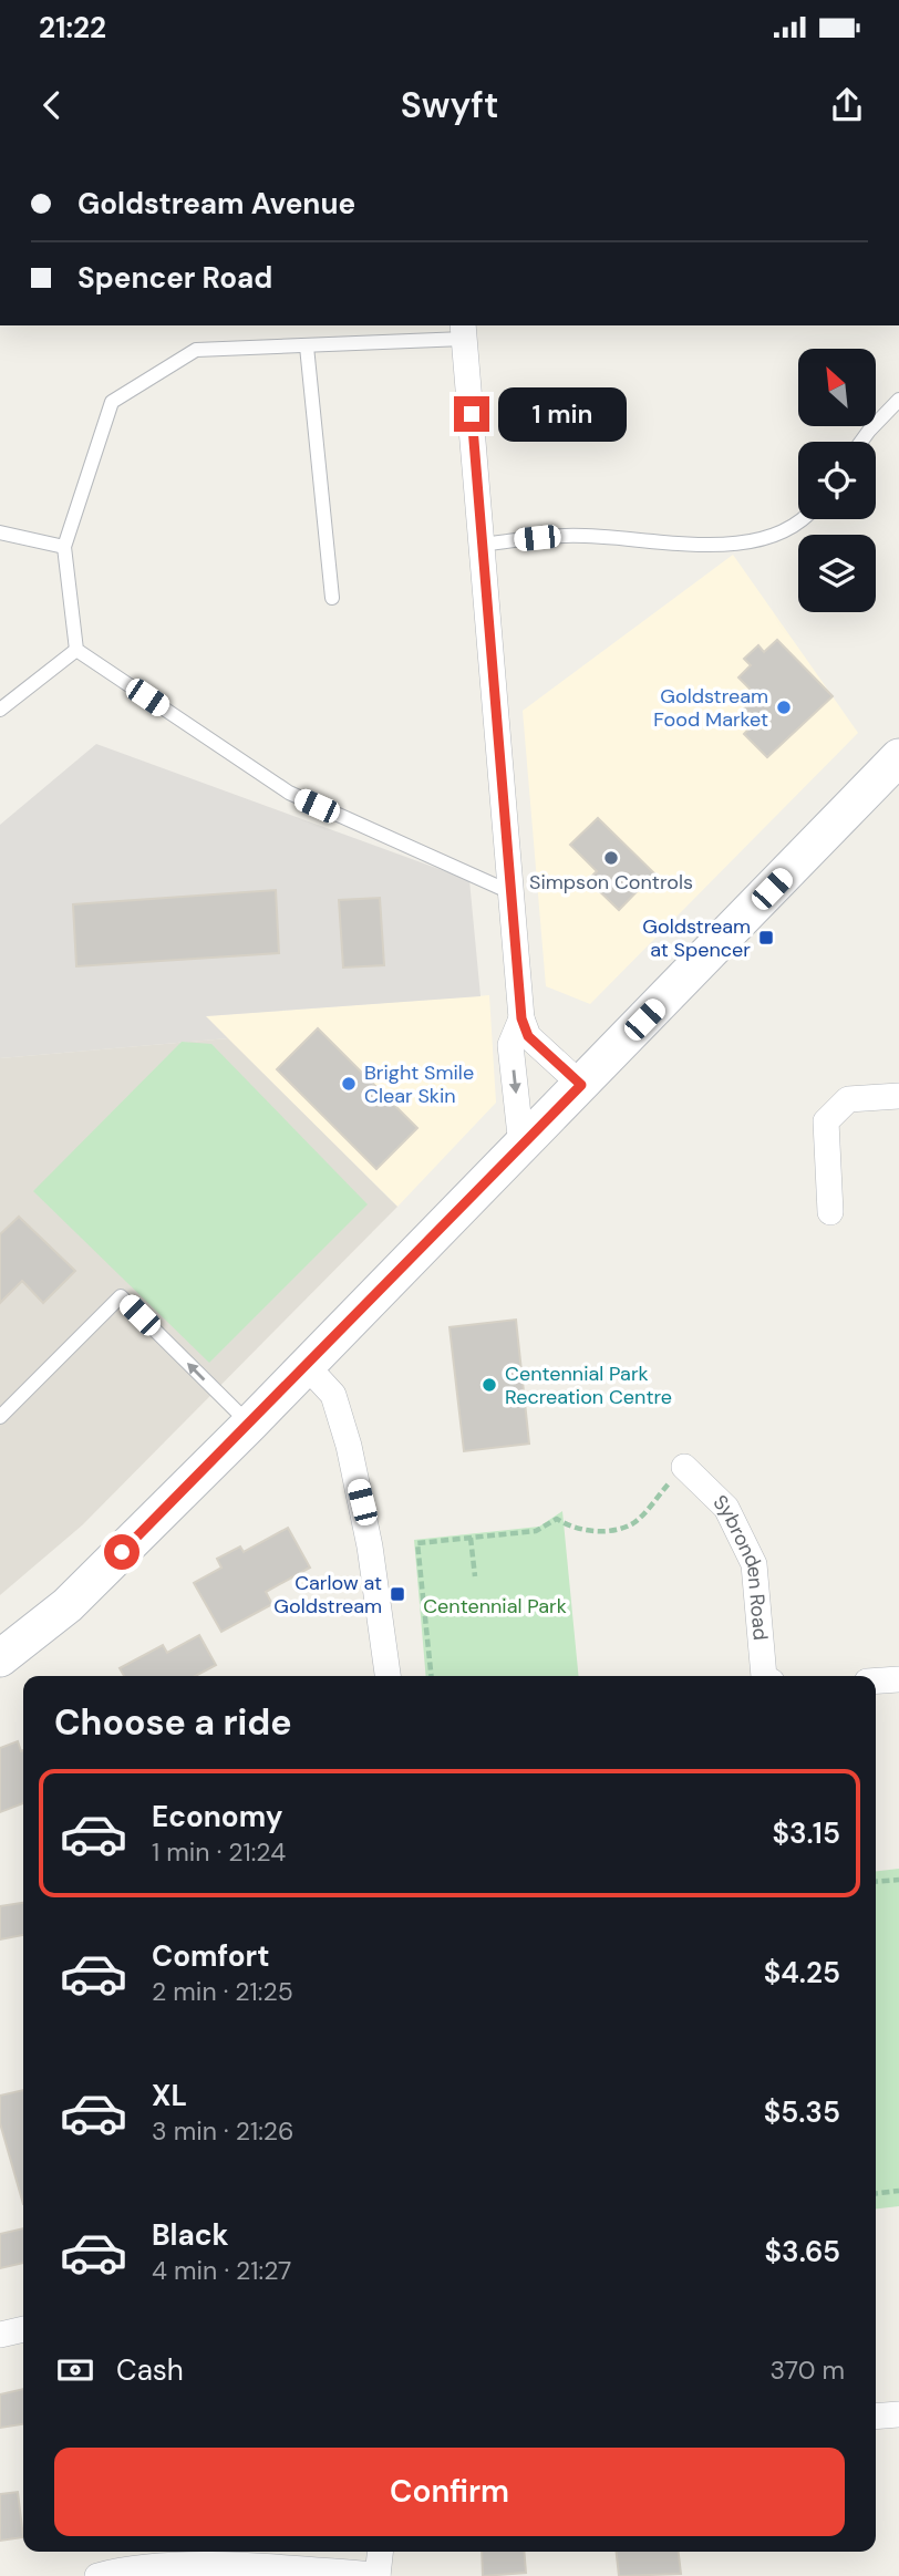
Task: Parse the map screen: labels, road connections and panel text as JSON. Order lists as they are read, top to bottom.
{
  "streets": {
    "street": ["Sybronden Road"]
  },
  "parks": ["Centennial Park"],
  "places": {
    "other": [
      "Goldstream Food Market",
      "Simpson Controls",
      "Bright Smile Clear Skin",
      "Centennial Park Recreation Centre"
    ],
    "transit": ["Goldstream at Spencer", "Carlow at Goldstream"]
  },
  "north": "top left",
  "page": {
    "status": "21:22",
    "header": "Swyft",
    "banner": ["Goldstream Avenue", "Spencer Road"],
    "bubble": "1 min",
    "heading": "Choose a ride",
    "list": [
      {
        "name": "Economy",
        "note": "1 min · 21:24",
        "value": "$3.15"
      },
      {
        "name": "Comfort",
        "note": "2 min · 21:25",
        "value": "$4.25"
      },
      {
        "name": "XL",
        "note": "3 min · 21:26",
        "value": "$5.35"
      },
      {
        "name": "Black",
        "note": "4 min · 21:27",
        "value": "$3.65"
      }
    ],
    "pay": ["Cash", "370 m"],
    "buttons": "Confirm"
  }
}
